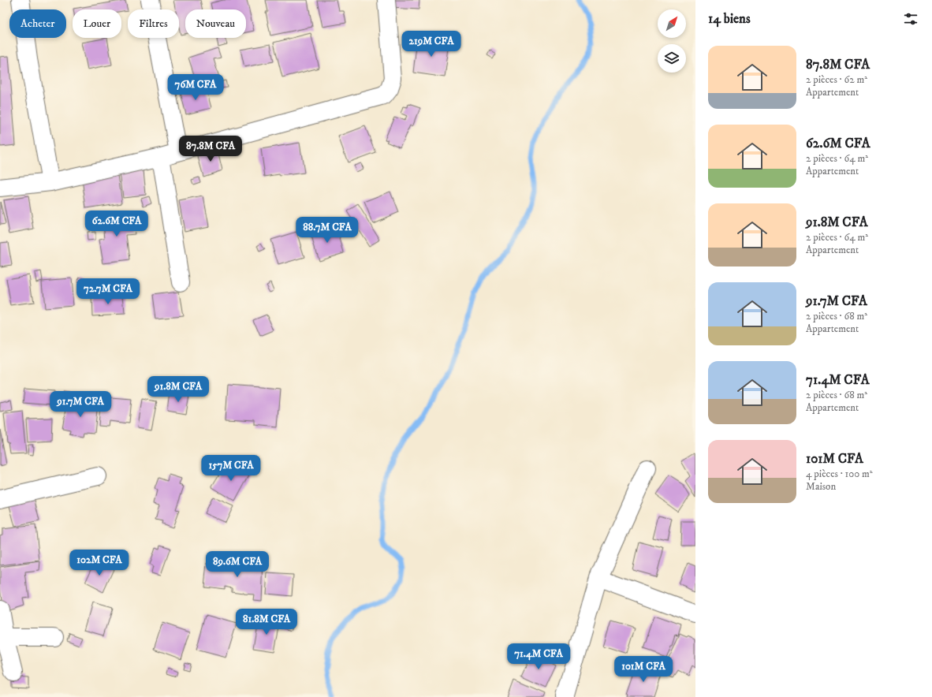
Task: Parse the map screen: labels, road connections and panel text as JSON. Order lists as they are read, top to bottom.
{
  "north": "top right",
  "page": {
    "heading": "14 biens",
    "chip": [
      "Acheter",
      "Louer",
      "Filtres",
      "Nouveau"
    ],
    "price": [
      "219M CFA",
      "76M CFA",
      "87.8M CFA",
      "62.6M CFA",
      "88.7M CFA",
      "72.7M CFA",
      "91.8M CFA",
      "91.7M CFA",
      "157M CFA",
      "102M CFA",
      "89.6M CFA",
      "81.8M CFA",
      "71.4M CFA",
      "101M CFA"
    ],
    "list": [
      {
        "name": "87.8M CFA",
        "note": "2 pièces · 62 m² · Appartement"
      },
      {
        "name": "62.6M CFA",
        "note": "2 pièces · 64 m² · Appartement"
      },
      {
        "name": "91.8M CFA",
        "note": "2 pièces · 64 m² · Appartement"
      },
      {
        "name": "91.7M CFA",
        "note": "2 pièces · 68 m² · Appartement"
      },
      {
        "name": "71.4M CFA",
        "note": "2 pièces · 68 m² · Appartement"
      },
      {
        "name": "101M CFA",
        "note": "4 pièces · 100 m² · Maison"
      }
    ]
  }
}
